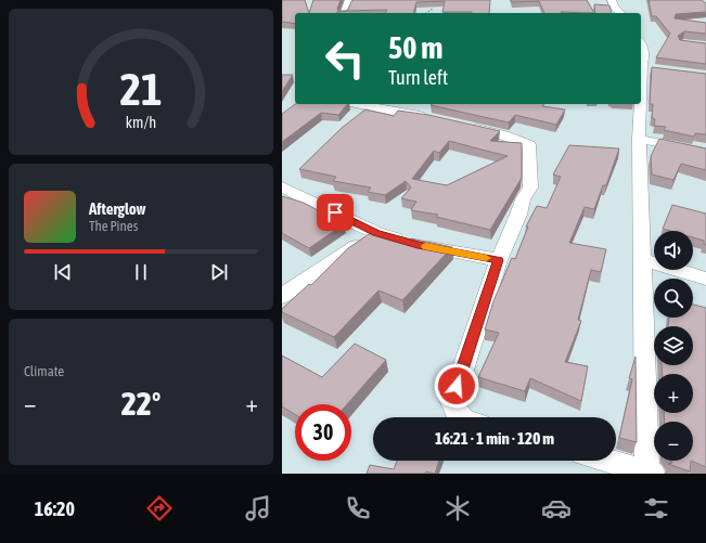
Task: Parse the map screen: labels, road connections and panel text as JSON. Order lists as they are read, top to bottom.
{
  "page": {
    "turn": ["50 m", "Turn left"],
    "song": ["Afterglow", "The Pines"],
    "map_buttons": ["+", "−"],
    "tile": "Climate",
    "heat": ["−", "22°", "+"],
    "limit": "30",
    "trip": "16:21 · 1 min · 120 m",
    "tabs": "16:20",
    "gauge": ["21", "km/h"]
  }
}
